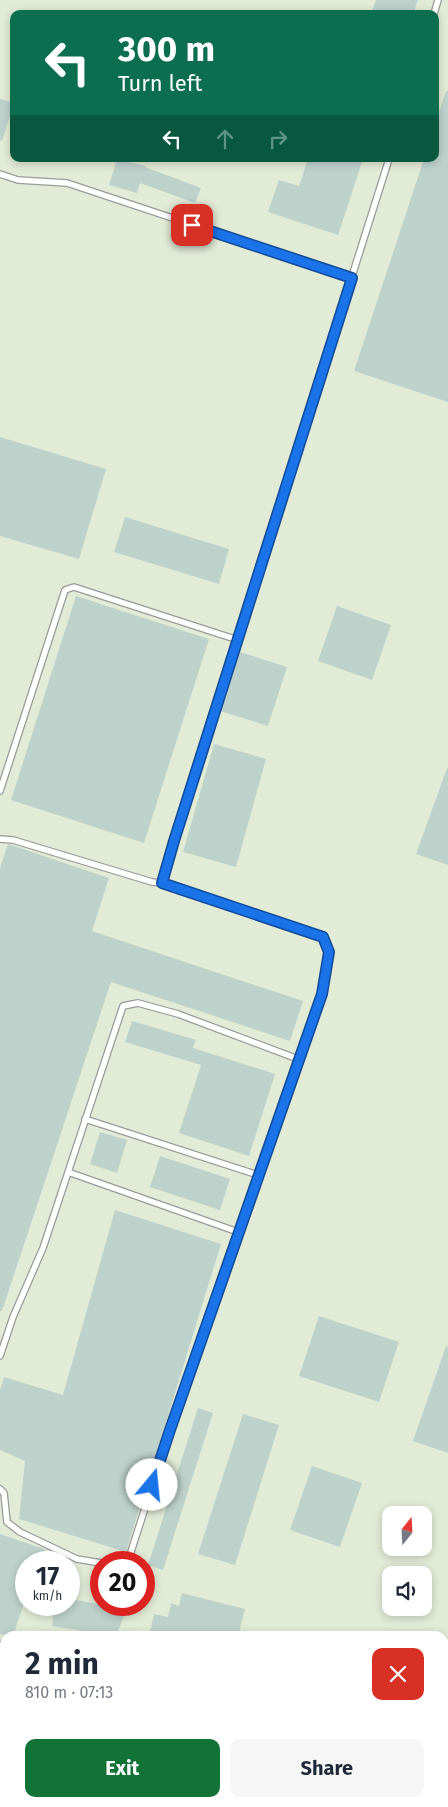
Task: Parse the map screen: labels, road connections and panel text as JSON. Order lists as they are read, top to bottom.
{
  "north": "top",
  "page": {
    "turn": ["300 m", "Turn left"],
    "speed": "17 km/h",
    "limit": "20",
    "heading": ["2 min", "810 m · 07:13"],
    "buttons": ["Exit", "Share"]
  }
}
